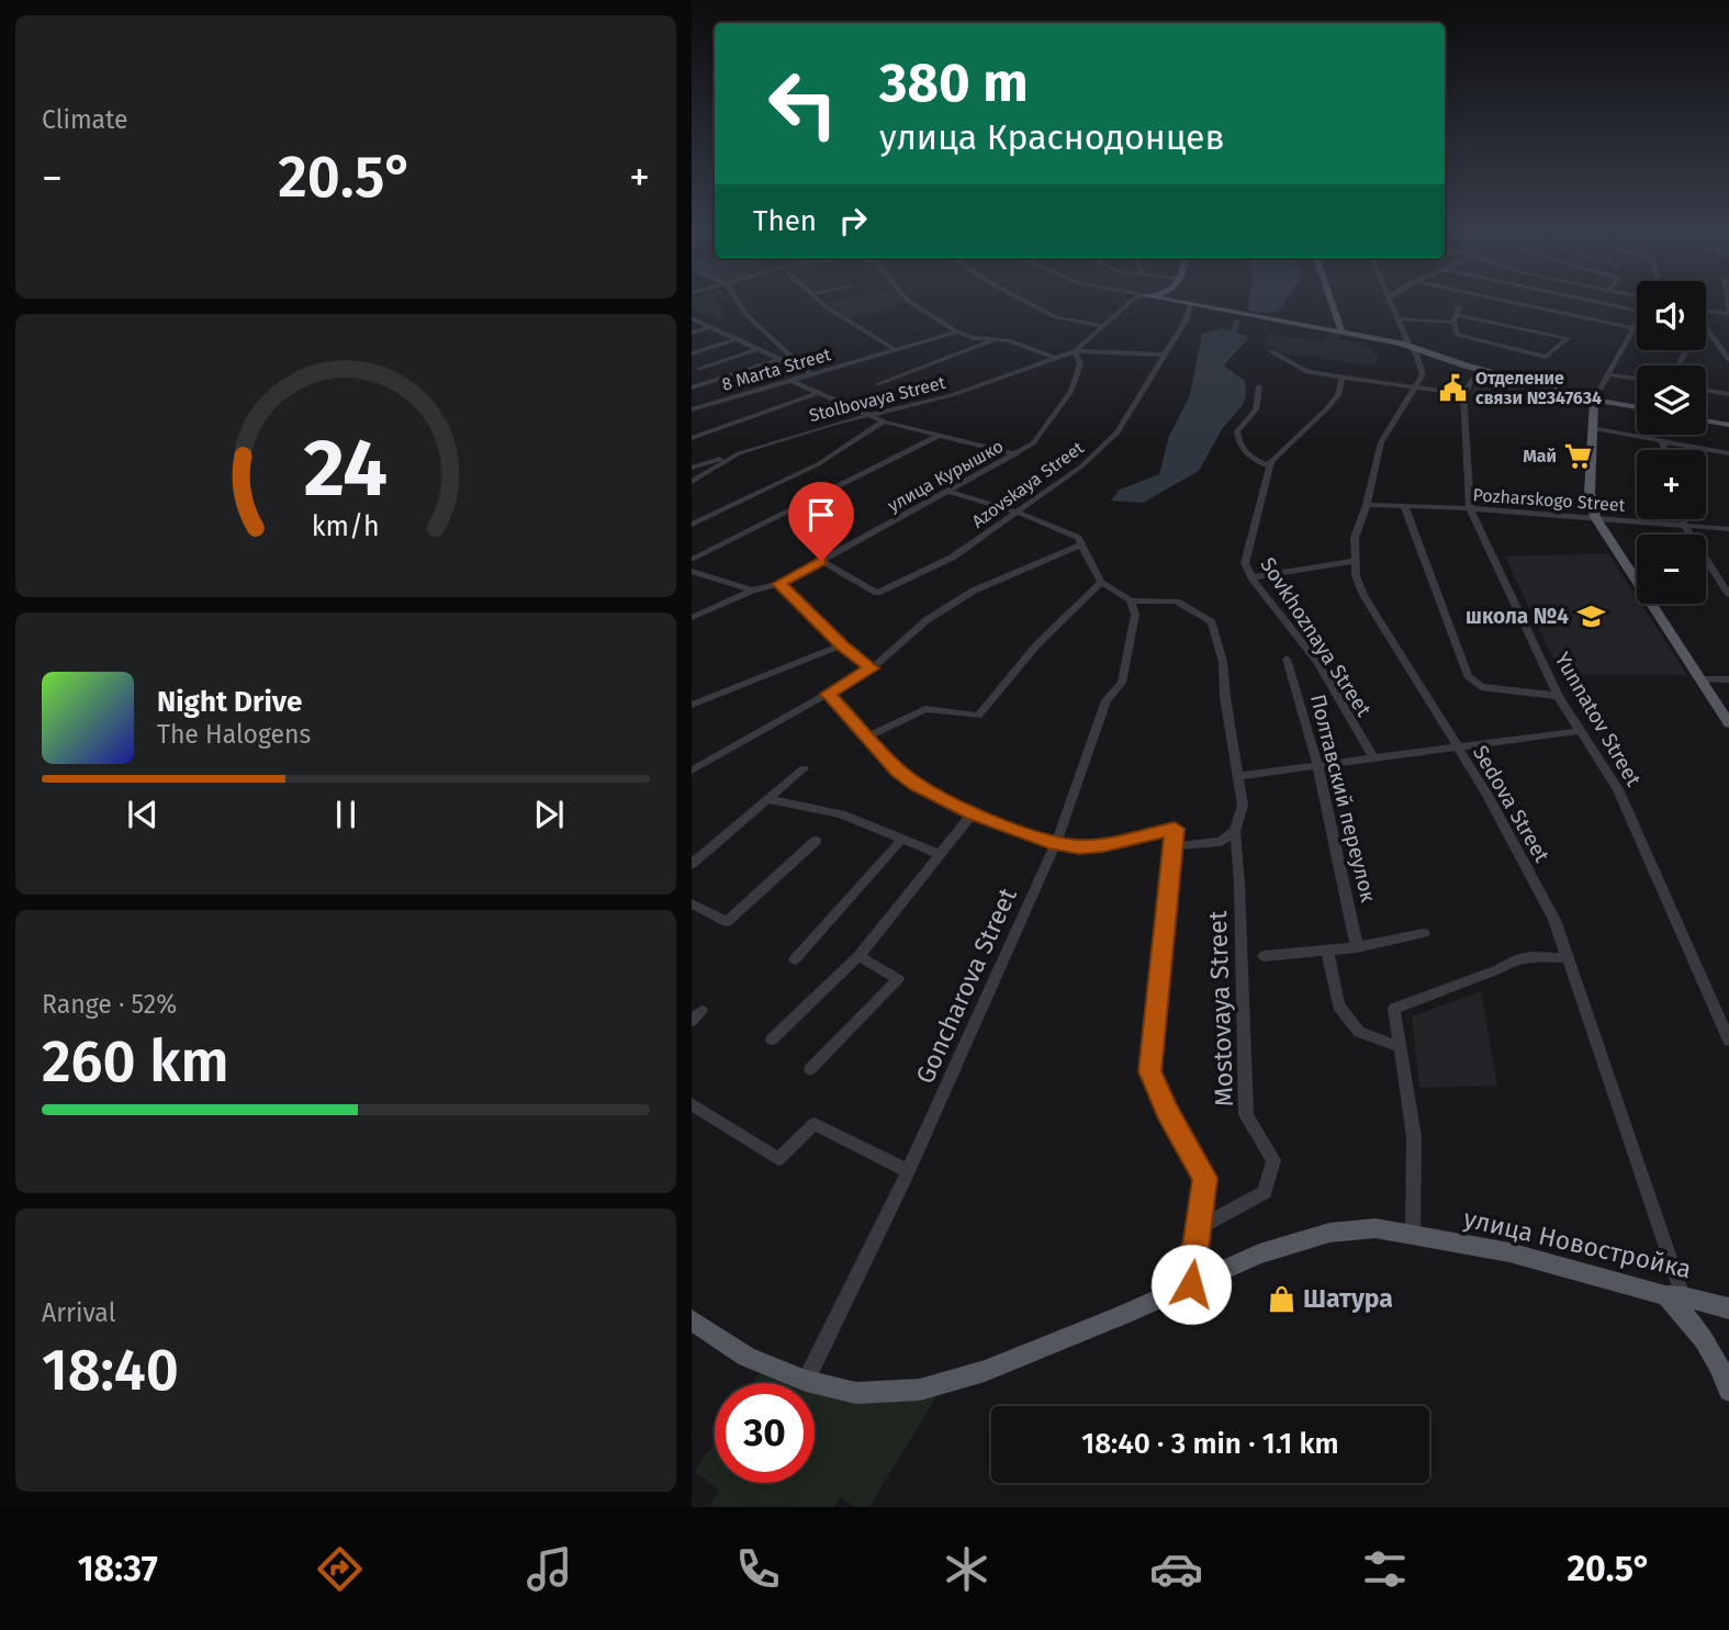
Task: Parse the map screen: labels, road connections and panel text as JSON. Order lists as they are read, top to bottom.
{
  "streets": {
    "main road": ["улица Новостройка"],
    "street": [
      "8 Marta Street",
      "Stolbovaya Street",
      "улица Курышко",
      "Azovskaya Street",
      "Pozharskogo Street",
      "Sovkhoznaya Street",
      "Yunnatov Street",
      "Полтавский переулок",
      "Sedova Street",
      "Goncharova Street",
      "Mostovaya Street"
    ]
  },
  "crossings": [
    ["Stolbovaya Street", "улица Курышко"],
    ["улица Курышко", "Azovskaya Street"],
    ["Pozharskogo Street", "Yunnatov Street"],
    ["Pozharskogo Street", "Sedova Street"],
    ["Sedova Street", "улица Новостройка"],
    ["Goncharova Street", "Mostovaya Street"],
    ["Goncharova Street", "улица Новостройка"]
  ],
  "places": {
    "public building": ["Отделение связи №347634"],
    "supermarket": ["Май"],
    "school or university": ["школа №4"],
    "shop": ["Шатура"]
  },
  "page": {
    "tile": [
      "Climate",
      ["Range · 52%", "260 km"],
      ["Arrival", "18:40"]
    ],
    "turn": ["380 m", "улица Краснодонцев"],
    "heat": ["−", "20.5°", "+"],
    "then": "Then",
    "map_buttons": ["+", "−"],
    "song": ["Night Drive", "The Halogens"],
    "limit": "30",
    "trip": "18:40 · 3 min · 1.1 km",
    "tabs": ["18:37", "20.5°"],
    "gauge": ["24", "km/h"]
  }
}
